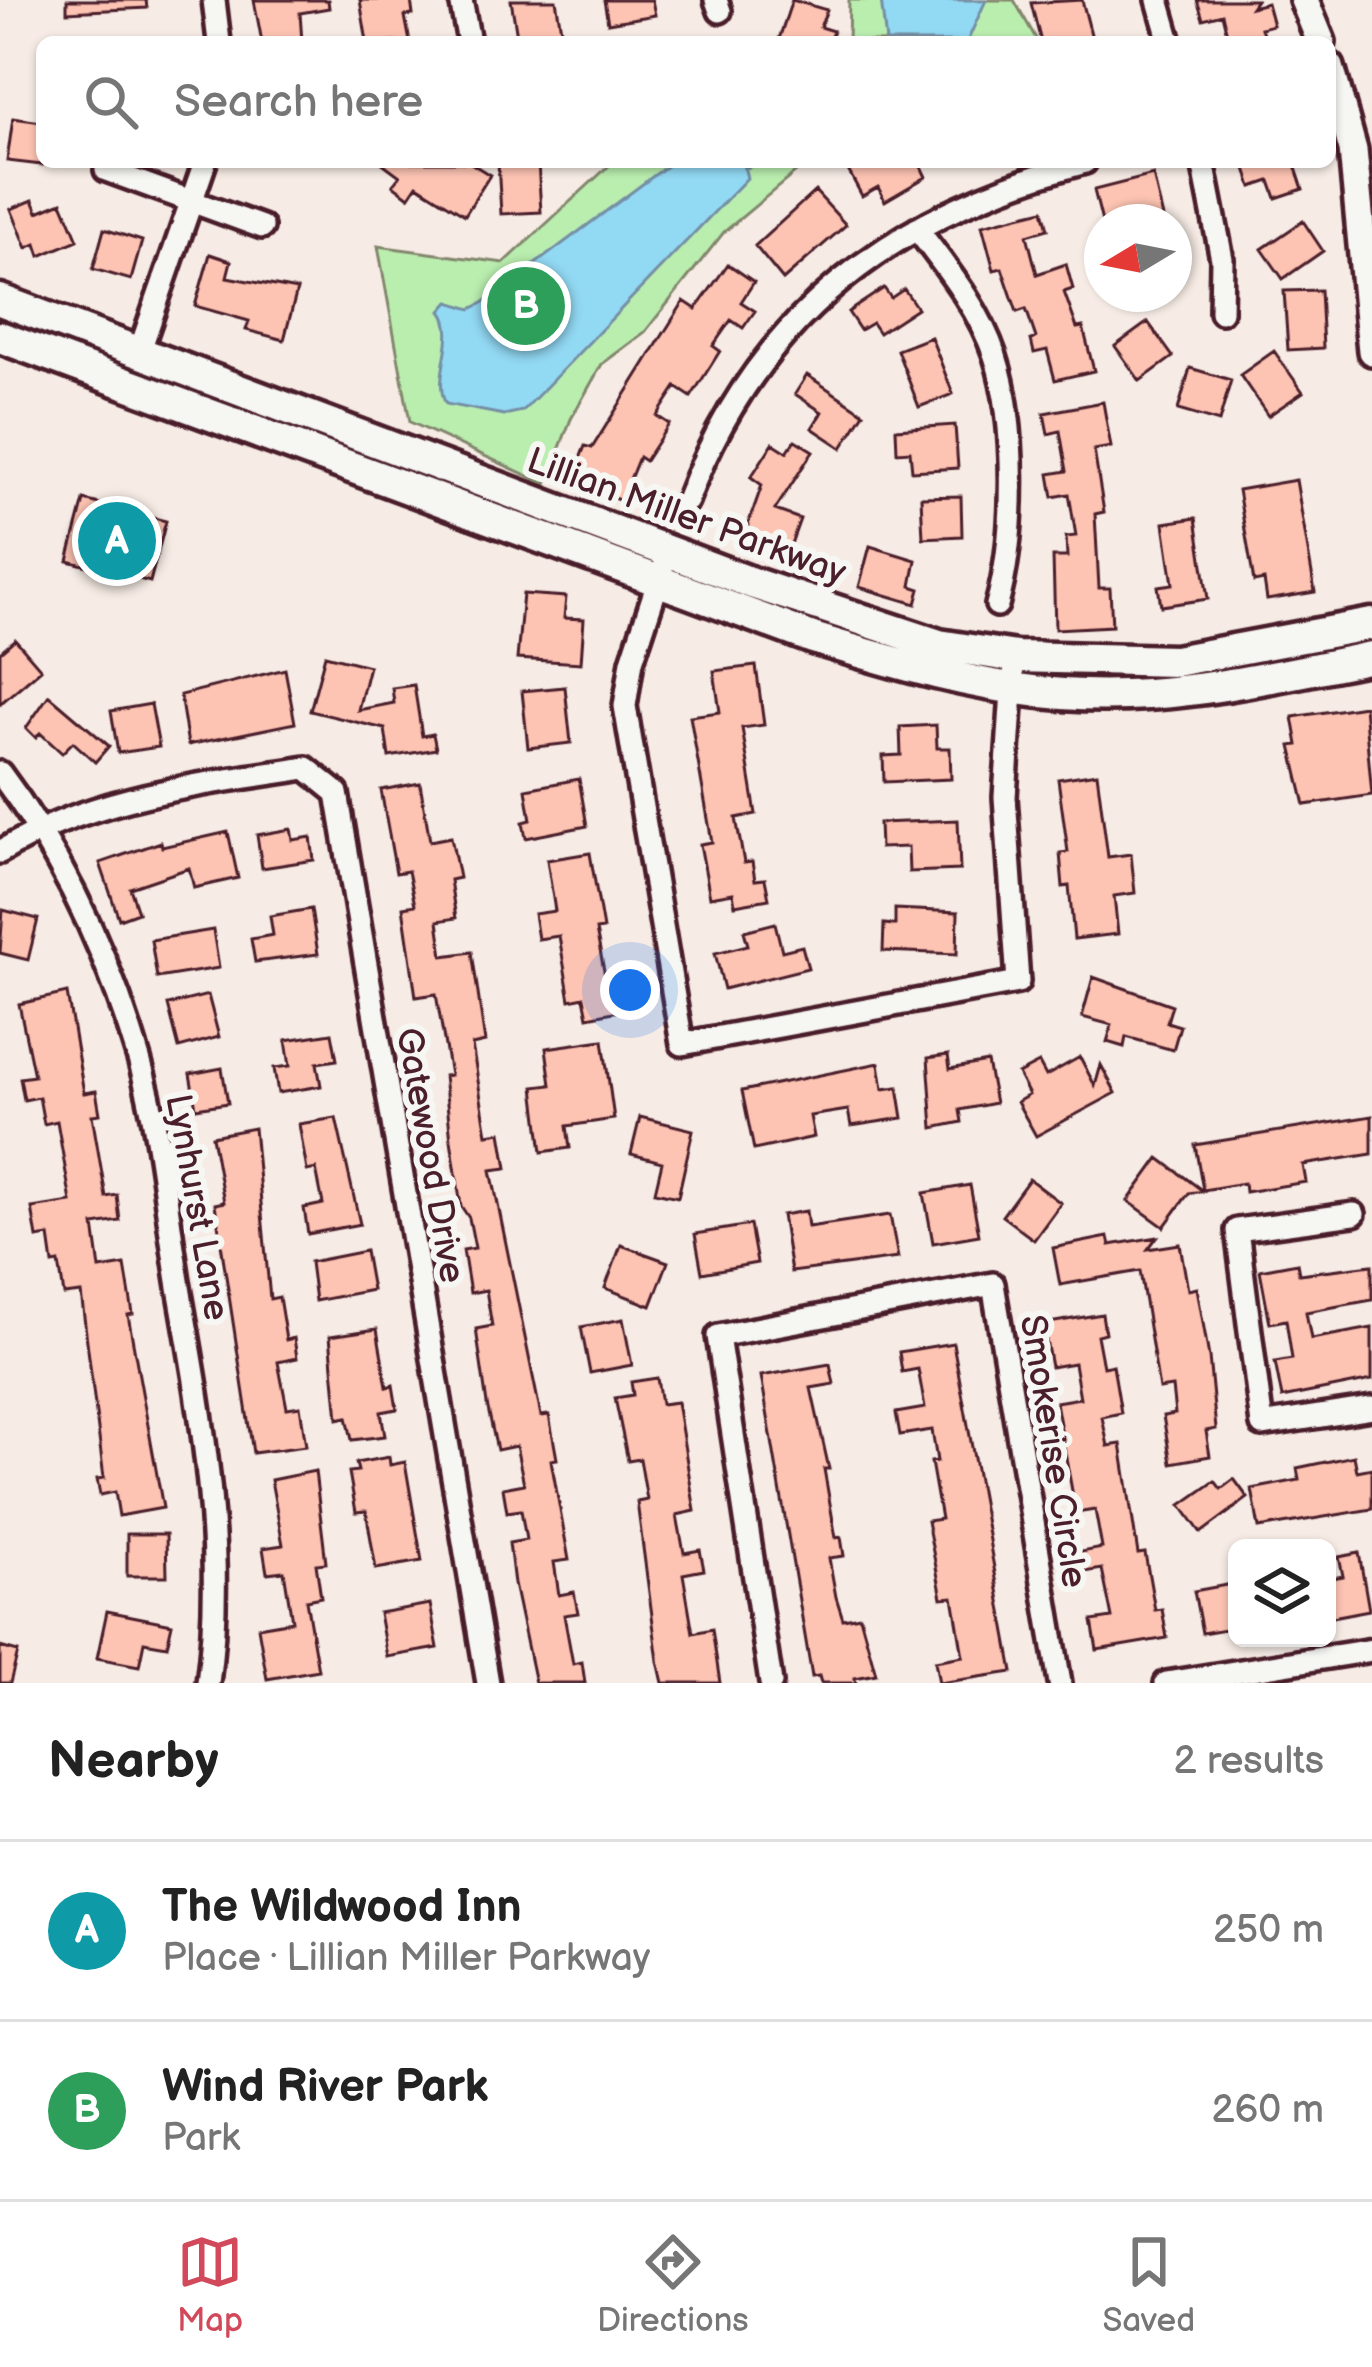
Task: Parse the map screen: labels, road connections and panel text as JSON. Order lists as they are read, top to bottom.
{
  "streets": {
    "main road": ["Lillian Miller Parkway"],
    "street": ["Gatewood Drive", "Lynhurst Lane", "Smokerise Circle"]
  },
  "crossings": [
    ["Gatewood Drive", "Lynhurst Lane"]
  ],
  "north": "left",
  "page": {
    "search": "Search here",
    "pins": ["B", "A"],
    "heading": ["Nearby", "2 results"],
    "list": [
      {
        "mark": "A",
        "name": "The Wildwood Inn",
        "note": "Place · Lillian Miller Parkway",
        "value": "250 m"
      },
      {
        "mark": "B",
        "name": "Wind River Park",
        "note": "Park",
        "value": "260 m"
      }
    ],
    "nav": ["Map", "Directions", "Saved"]
  }
}
